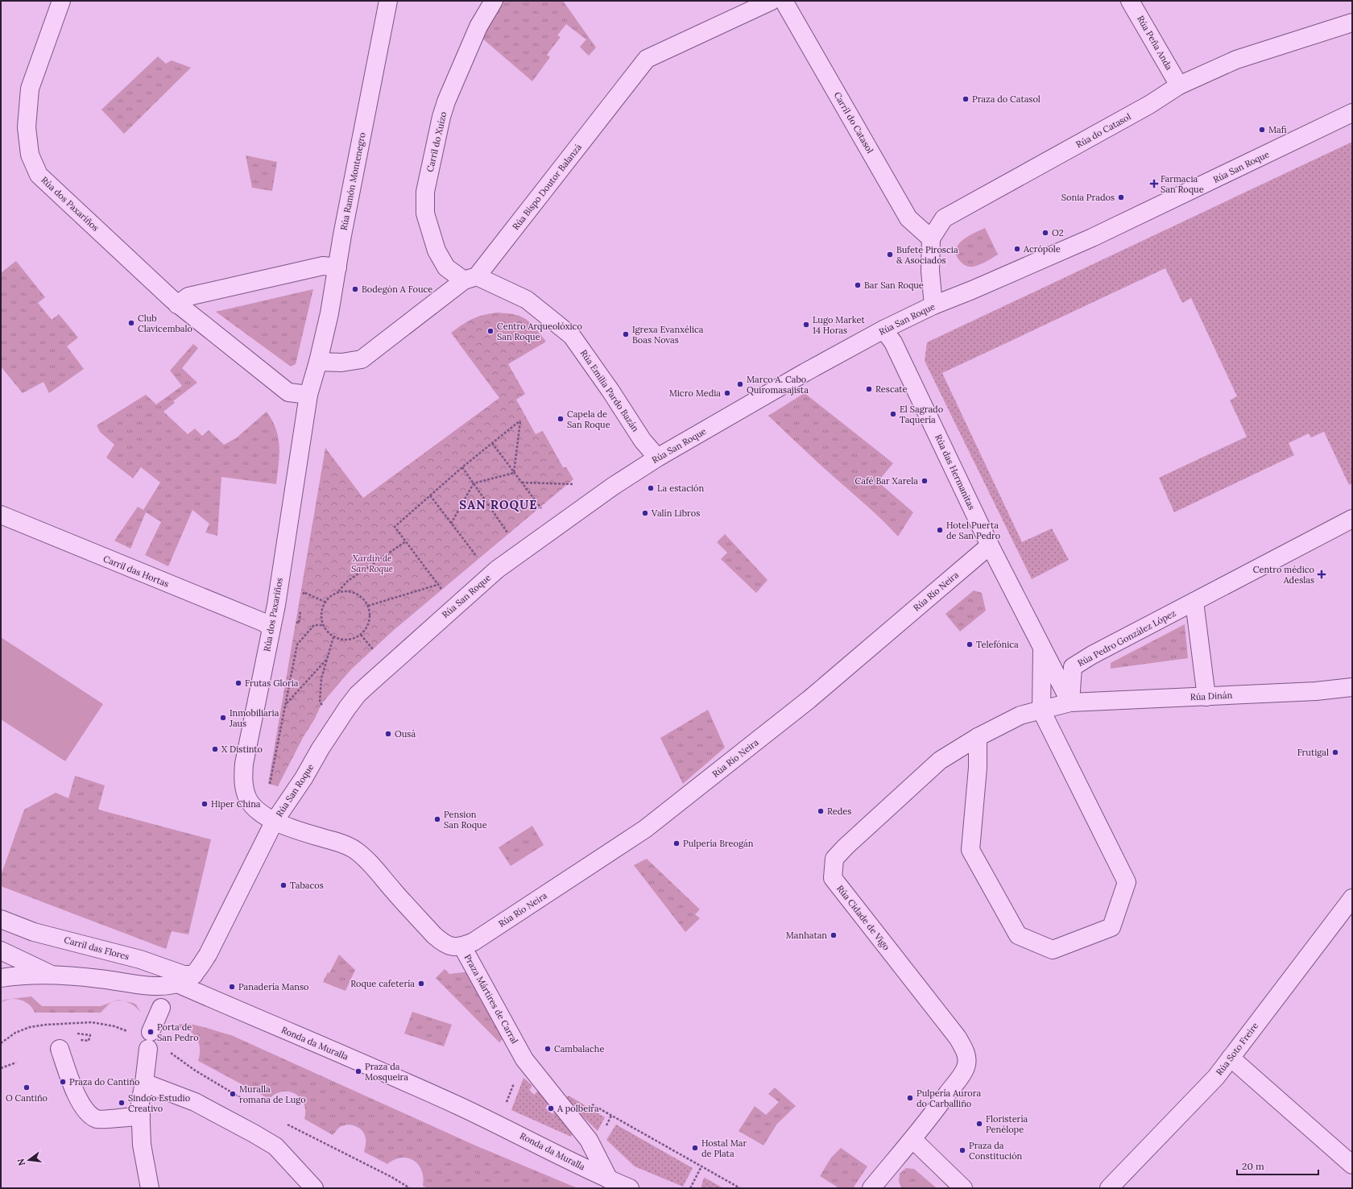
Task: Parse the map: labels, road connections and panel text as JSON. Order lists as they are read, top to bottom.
{
  "streets": {
    "street": [
      "Rúa Peña Anda",
      "Carril do Catasol",
      "Rúa do Catasol",
      "Carril do Xuízo",
      "Rúa San Roque",
      "Rúa Ramón Montenegro",
      "Rúa Bispo Doutor Balanzá",
      "Rúa dos Paxariños",
      "Rúa Emilia Pardo Bazán",
      "Rúa das Hermanitas",
      "Carril das Hortas",
      "Rúa Río Neira",
      "Rúa Pedro González López",
      "Rúa Dinán",
      "Rúa Cidade de Vigo",
      "Carril das Flores",
      "Praza Mártires de Carral",
      "Ronda da Muralla",
      "Rúa Soto Freire"
    ]
  },
  "crossings": [
    ["Rúa Peña Anda", "Rúa do Catasol"],
    ["Carril do Catasol", "Rúa do Catasol"],
    ["Carril do Xuízo", "Rúa Bispo Doutor Balanzá"],
    ["Carril do Xuízo", "Rúa Emilia Pardo Bazán"],
    ["Rúa San Roque", "Rúa dos Paxariños"],
    ["Rúa San Roque", "Rúa Emilia Pardo Bazán"],
    ["Rúa San Roque", "Rúa das Hermanitas"],
    ["Rúa San Roque", "Carril das Flores"],
    ["Rúa San Roque", "Praza Mártires de Carral"],
    ["Rúa San Roque", "Ronda da Muralla"],
    ["Rúa Ramón Montenegro", "Rúa Bispo Doutor Balanzá"],
    ["Rúa Ramón Montenegro", "Rúa dos Paxariños"],
    ["Rúa Bispo Doutor Balanzá", "Rúa dos Paxariños"],
    ["Rúa Bispo Doutor Balanzá", "Rúa Emilia Pardo Bazán"],
    ["Rúa dos Paxariños", "Carril das Hortas"],
    ["Rúa dos Paxariños", "Praza Mártires de Carral"],
    ["Rúa das Hermanitas", "Rúa Río Neira"],
    ["Rúa das Hermanitas", "Rúa Pedro González López"],
    ["Rúa das Hermanitas", "Rúa Dinán"],
    ["Rúa das Hermanitas", "Rúa Cidade de Vigo"],
    ["Rúa Río Neira", "Praza Mártires de Carral"],
    ["Rúa Pedro González López", "Rúa Dinán"],
    ["Rúa Pedro González López", "Rúa Cidade de Vigo"],
    ["Rúa Dinán", "Rúa Cidade de Vigo"],
    ["Praza Mártires de Carral", "Ronda da Muralla"]
  ],
  "districts": ["SAN ROQUE"],
  "parks": ["Xardín de San Roque"],
  "places": {
    "other": [
      "Praza do Catasol",
      "Mafi",
      "Sonia Prados",
      "O2",
      "Acrópole",
      "Bufete Piroscia & Asociados",
      "Bar San Roque",
      "Bodegón A Fouce",
      "Club Clavicembalo",
      "Lugo Market 14 Horas",
      "Centro Arqueolóxico San Roque",
      "Igrexa Evanxélica Boas Novas",
      "Marco A. Cabo Quiromasajista",
      "Rescate",
      "Micro Media",
      "El Sagrado Taquería",
      "Capela de San Roque",
      "Café Bar Xarela",
      "La estación",
      "Valín Libros",
      "Hotel Puerta de San Pedro",
      "Telefónica",
      "Frutas Gloria",
      "Inmobiliaria Jaus",
      "Ousá",
      "X Distinto",
      "Frutigal",
      "Hiper China",
      "Redes",
      "Pension San Roque",
      "Pulpería Breogán",
      "Tabacos",
      "Manhatan",
      "Roque cafetería",
      "Panadería Manso",
      "Porta de San Pedro",
      "Cambalache",
      "Praza da Mosqueira",
      "Praza do Cantiño",
      "O Cantiño",
      "Muralla romana de Lugo",
      "Pulpería Aurora do Carballiño",
      "Sindoo Estudio Creativo",
      "A polbeira",
      "Floristería Penélope",
      "Hostal Mar de Plata",
      "Praza da Constitución"
    ],
    "health": ["Farmacia San Roque", "Centro médico Adeslas"]
  },
  "scale_bar": "20 m",
  "north": "left"
}
